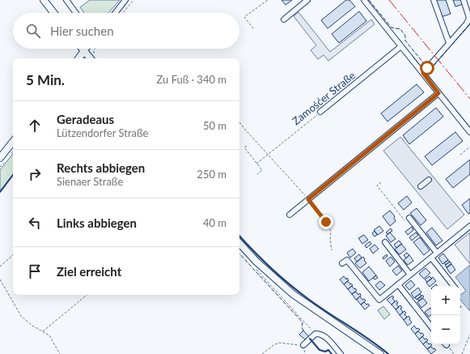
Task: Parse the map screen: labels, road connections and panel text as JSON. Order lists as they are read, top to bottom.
{
  "streets": {
    "street": ["Zamośćer Straße"]
  },
  "page": {
    "search": "Hier suchen",
    "heading": ["5 Min.", "Zu Fuß · 340 m"],
    "list": [
      ["Geradeaus", "Lützendorfer Straße", "50 m"],
      ["Rechts abbiegen", "Sienaer Straße", "250 m"],
      ["Links abbiegen", "40 m"],
      "Ziel erreicht"
    ],
    "map_buttons": ["+", "−"]
  }
}
